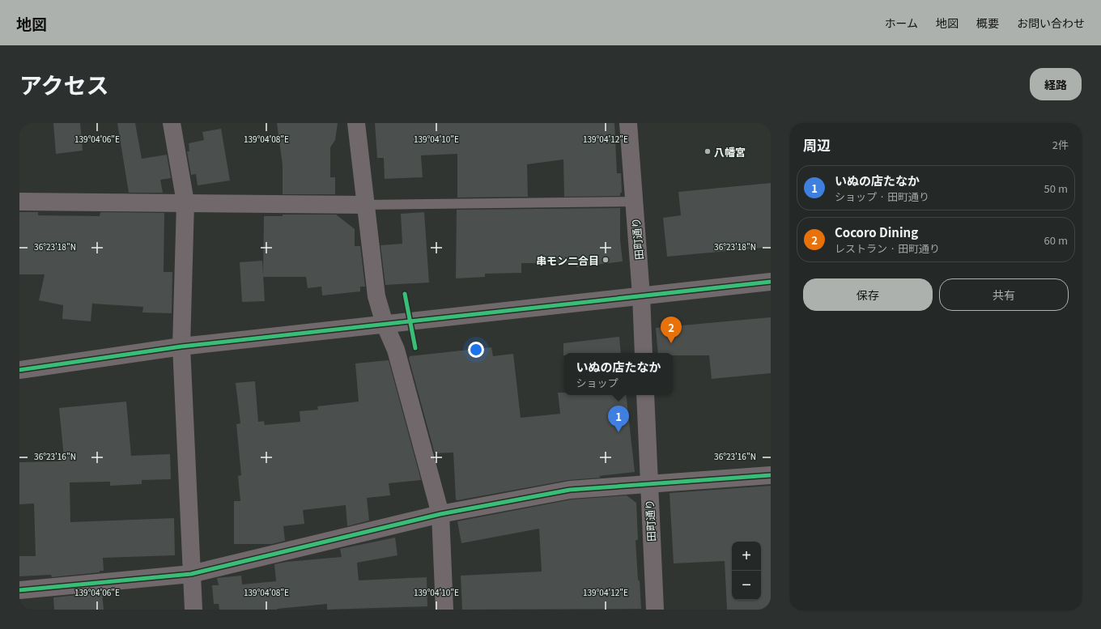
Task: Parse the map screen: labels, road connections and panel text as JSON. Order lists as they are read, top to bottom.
{
  "streets": {
    "street": ["田町通り"]
  },
  "places": ["八幡宮", "串モン二合目"],
  "page": {
    "header": "地図",
    "nav": [
      "ホーム",
      "地図",
      "概要",
      "お問い合わせ"
    ],
    "title": "アクセス",
    "buttons": [
      "経路",
      ["保存", "共有"]
    ],
    "heading": ["周辺", "2件"],
    "list": [
      {
        "mark": "1",
        "name": "いぬの店たなか",
        "note": "ショップ · 田町通り",
        "value": "50 m"
      },
      {
        "mark": "2",
        "name": "Cocoro Dining",
        "note": "レストラン · 田町通り",
        "value": "60 m"
      }
    ],
    "pins": ["2", "1"],
    "popup": ["いぬの店たなか", "ショップ"],
    "map_buttons": ["+", "−"]
  },
  "coordinates": [
    "139°04'06\"E",
    "139°04'08\"E",
    "139°04'10\"E",
    "139°04'12\"E",
    "36°23'18\"N",
    "36°23'16\"N"
  ]
}
